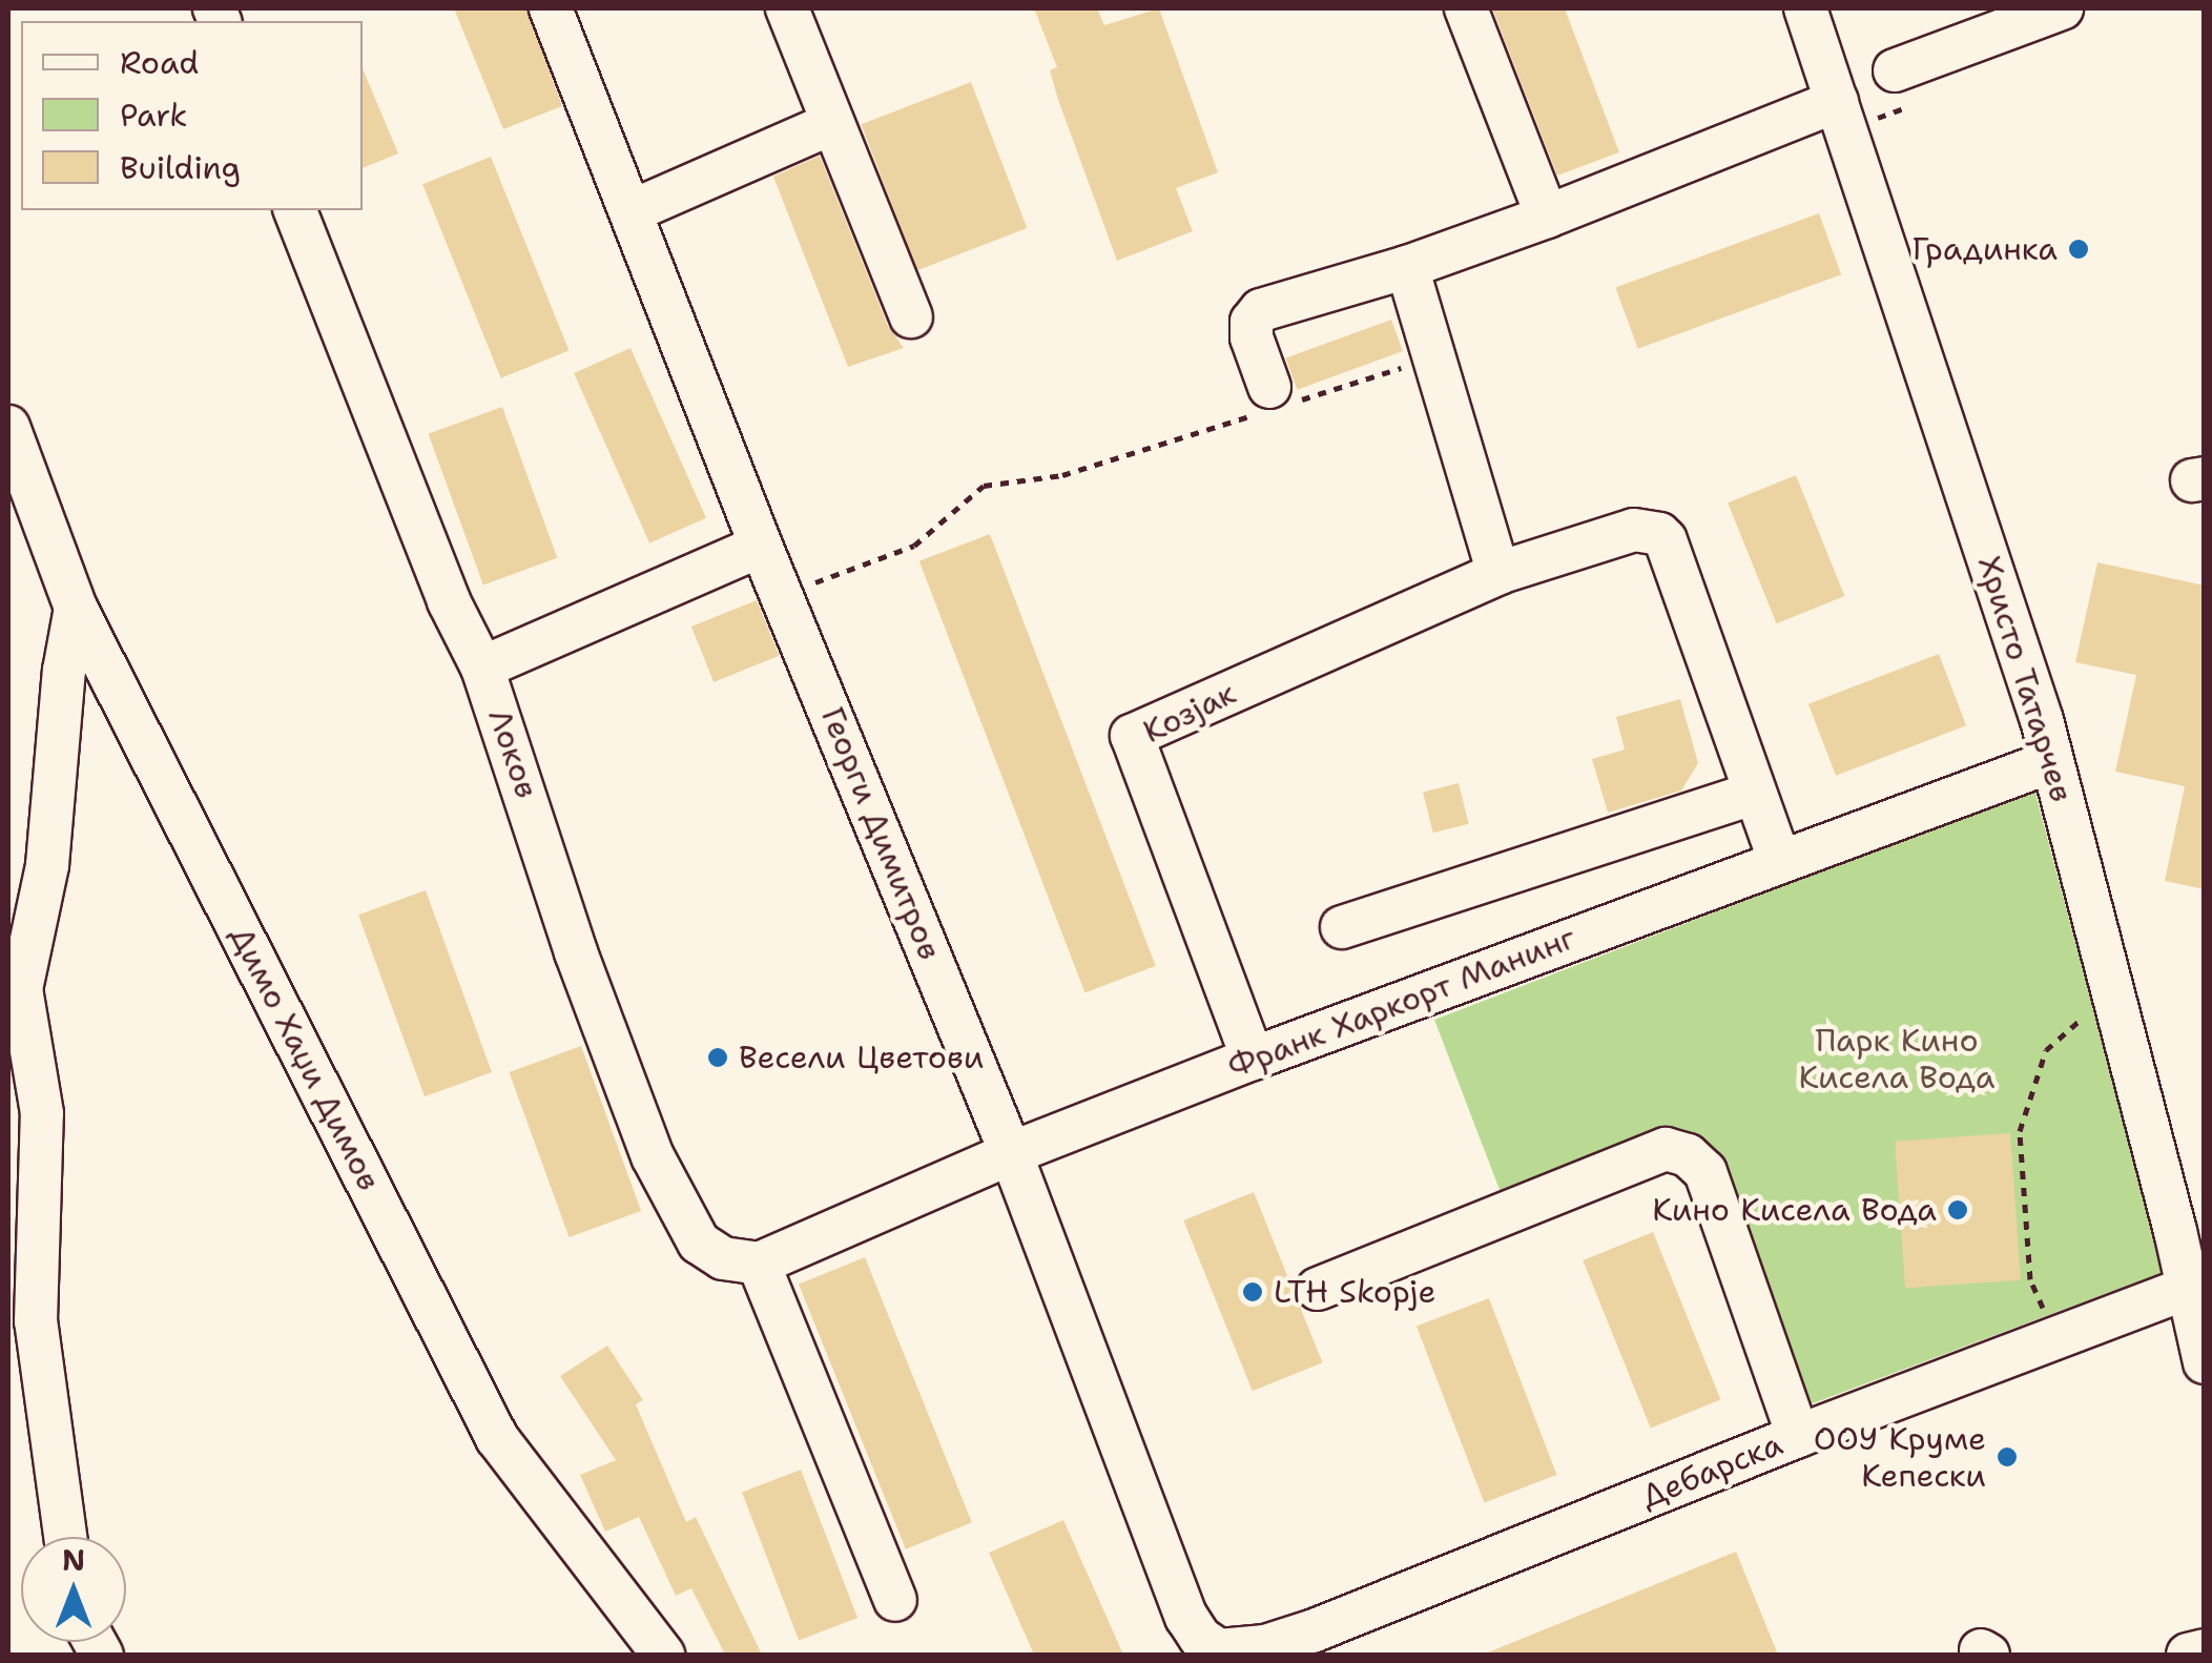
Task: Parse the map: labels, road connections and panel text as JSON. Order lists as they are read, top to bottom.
{
  "streets": {
    "street": [
      "Христо Татарчев",
      "Козјак",
      "Локов",
      "Георги Димитров",
      "Франк Харкорт Манинг",
      "Димо Хаџи Димов",
      "Дебарска"
    ]
  },
  "crossings": [
    ["Христо Татарчев", "Франк Харкорт Манинг"],
    ["Христо Татарчев", "Дебарска"],
    ["Козјак", "Франк Харкорт Манинг"],
    ["Локов", "Франк Харкорт Манинг"],
    ["Георги Димитров", "Франк Харкорт Манинг"],
    ["Георги Димитров", "Дебарска"]
  ],
  "parks": ["Парк Кино Кисела Вода"],
  "places": [
    "Градинка",
    "Весели Цветови",
    "Кино Кисела Вода",
    "LTH Skopje",
    "ООУ Круме Кепески"
  ],
  "legend": ["Road", "Park", "Building"],
  "north": "top"
}
